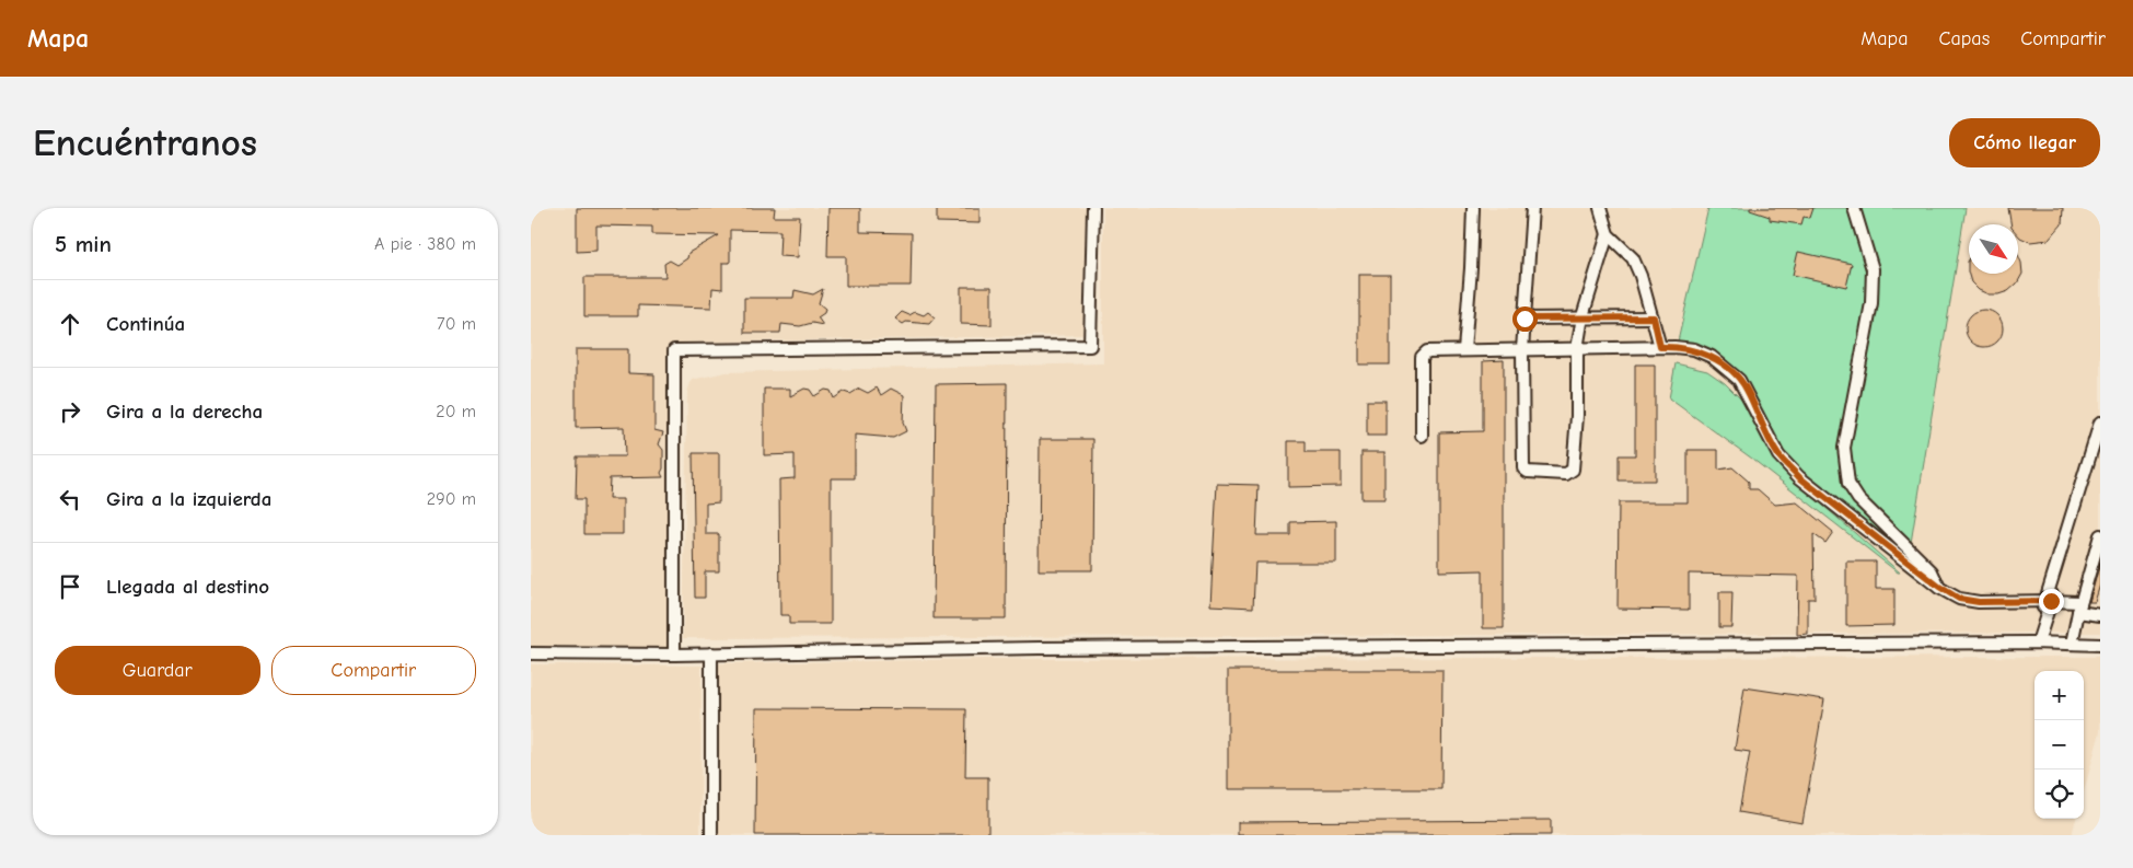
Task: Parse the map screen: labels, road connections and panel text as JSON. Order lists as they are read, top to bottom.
{
  "north": "bottom right",
  "page": {
    "header": "Mapa",
    "nav": ["Mapa", "Capas", "Compartir"],
    "buttons": [
      "Cómo llegar",
      ["Guardar", "Compartir"]
    ],
    "title": "Encuéntranos",
    "heading": ["5 min", "A pie · 380 m"],
    "list": [
      ["Continúa", "70 m"],
      ["Gira a la derecha", "20 m"],
      ["Gira a la izquierda", "290 m"],
      "Llegada al destino"
    ],
    "map_buttons": ["+", "−"]
  }
}
